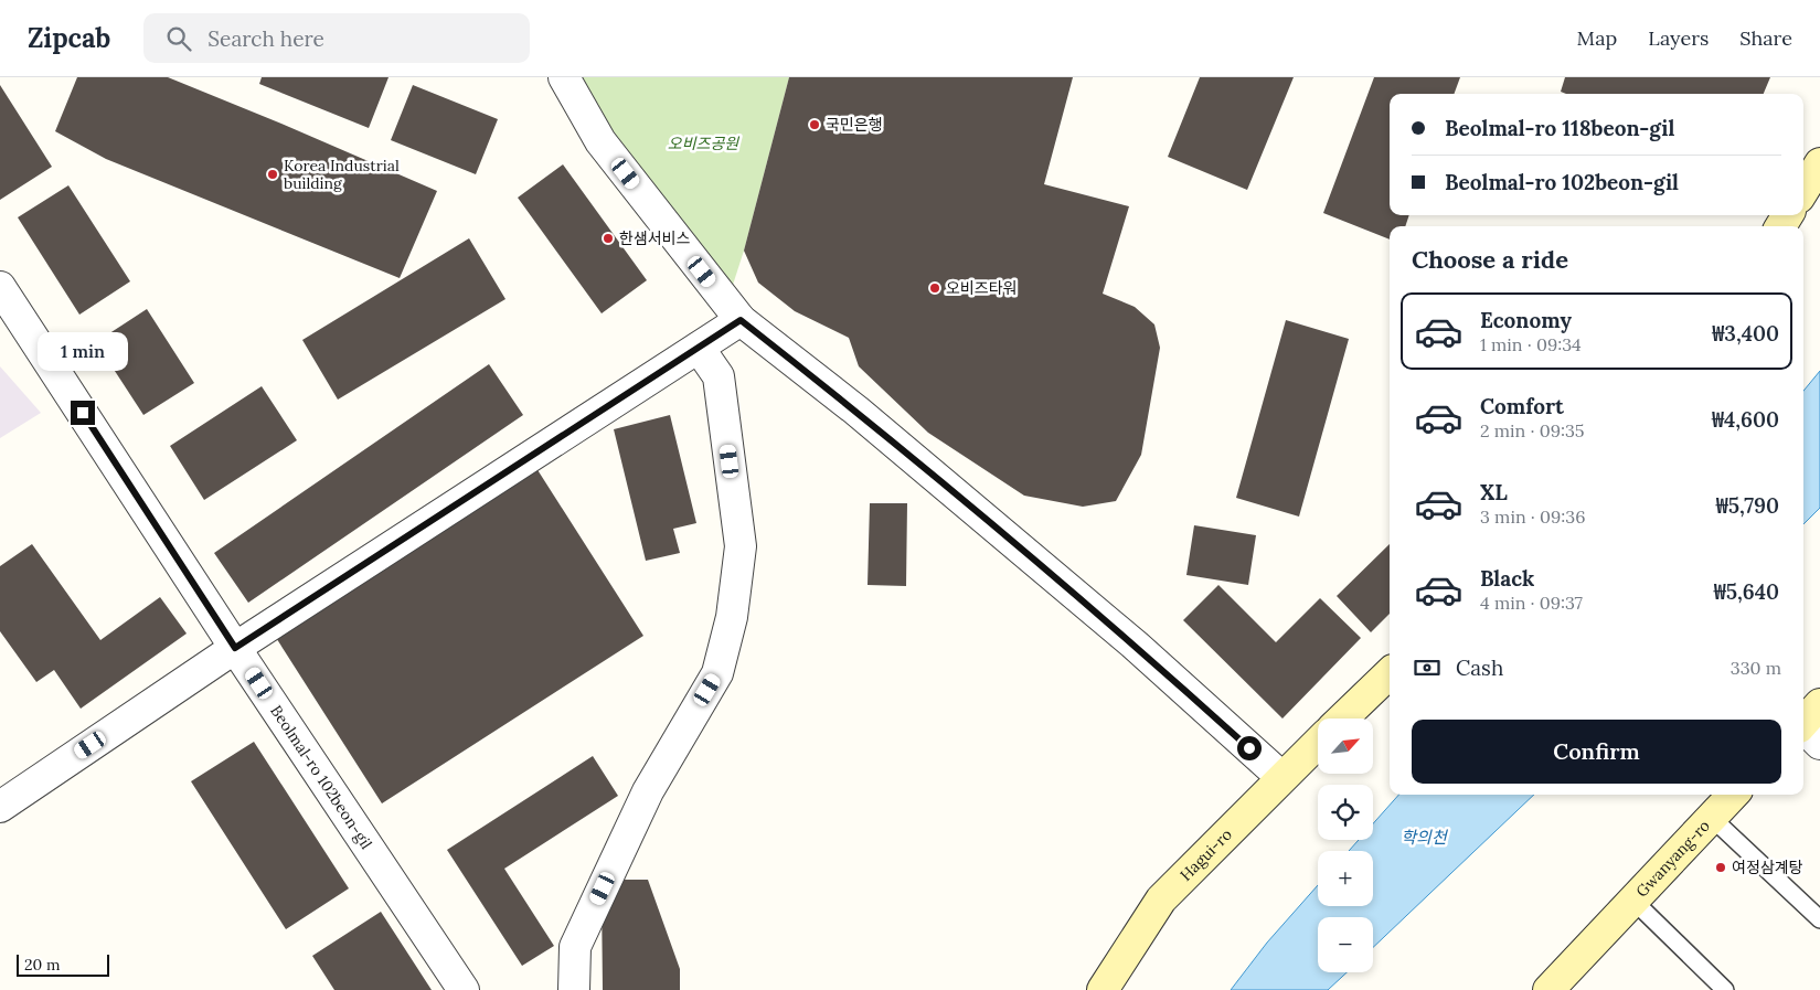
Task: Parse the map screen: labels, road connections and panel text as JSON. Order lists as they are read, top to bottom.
{
  "streets": {
    "street": ["Beolmal-ro 102beon-gil", "Hagui-ro", "Gwanyang-ro"]
  },
  "water": ["학의천"],
  "parks": ["오비즈공원"],
  "places": [
    "국민은행",
    "Korea Industrial building",
    "한샘서비스",
    "오비즈타워",
    "여정삼계탕"
  ],
  "scale_bar": "20 m",
  "north": "top right",
  "page": {
    "header": "Zipcab",
    "search": "Search here",
    "nav": ["Map", "Layers", "Share"],
    "banner": ["Beolmal-ro 118beon-gil", "Beolmal-ro 102beon-gil"],
    "heading": "Choose a ride",
    "list": [
      {
        "name": "Economy",
        "note": "1 min · 09:34",
        "value": "₩3,400"
      },
      {
        "name": "Comfort",
        "note": "2 min · 09:35",
        "value": "₩4,600"
      },
      {
        "name": "XL",
        "note": "3 min · 09:36",
        "value": "₩5,790"
      },
      {
        "name": "Black",
        "note": "4 min · 09:37",
        "value": "₩5,640"
      }
    ],
    "bubble": "1 min",
    "pay": ["Cash", "330 m"],
    "buttons": "Confirm",
    "map_buttons": ["+", "−"],
    "scale": "20 m"
  }
}
